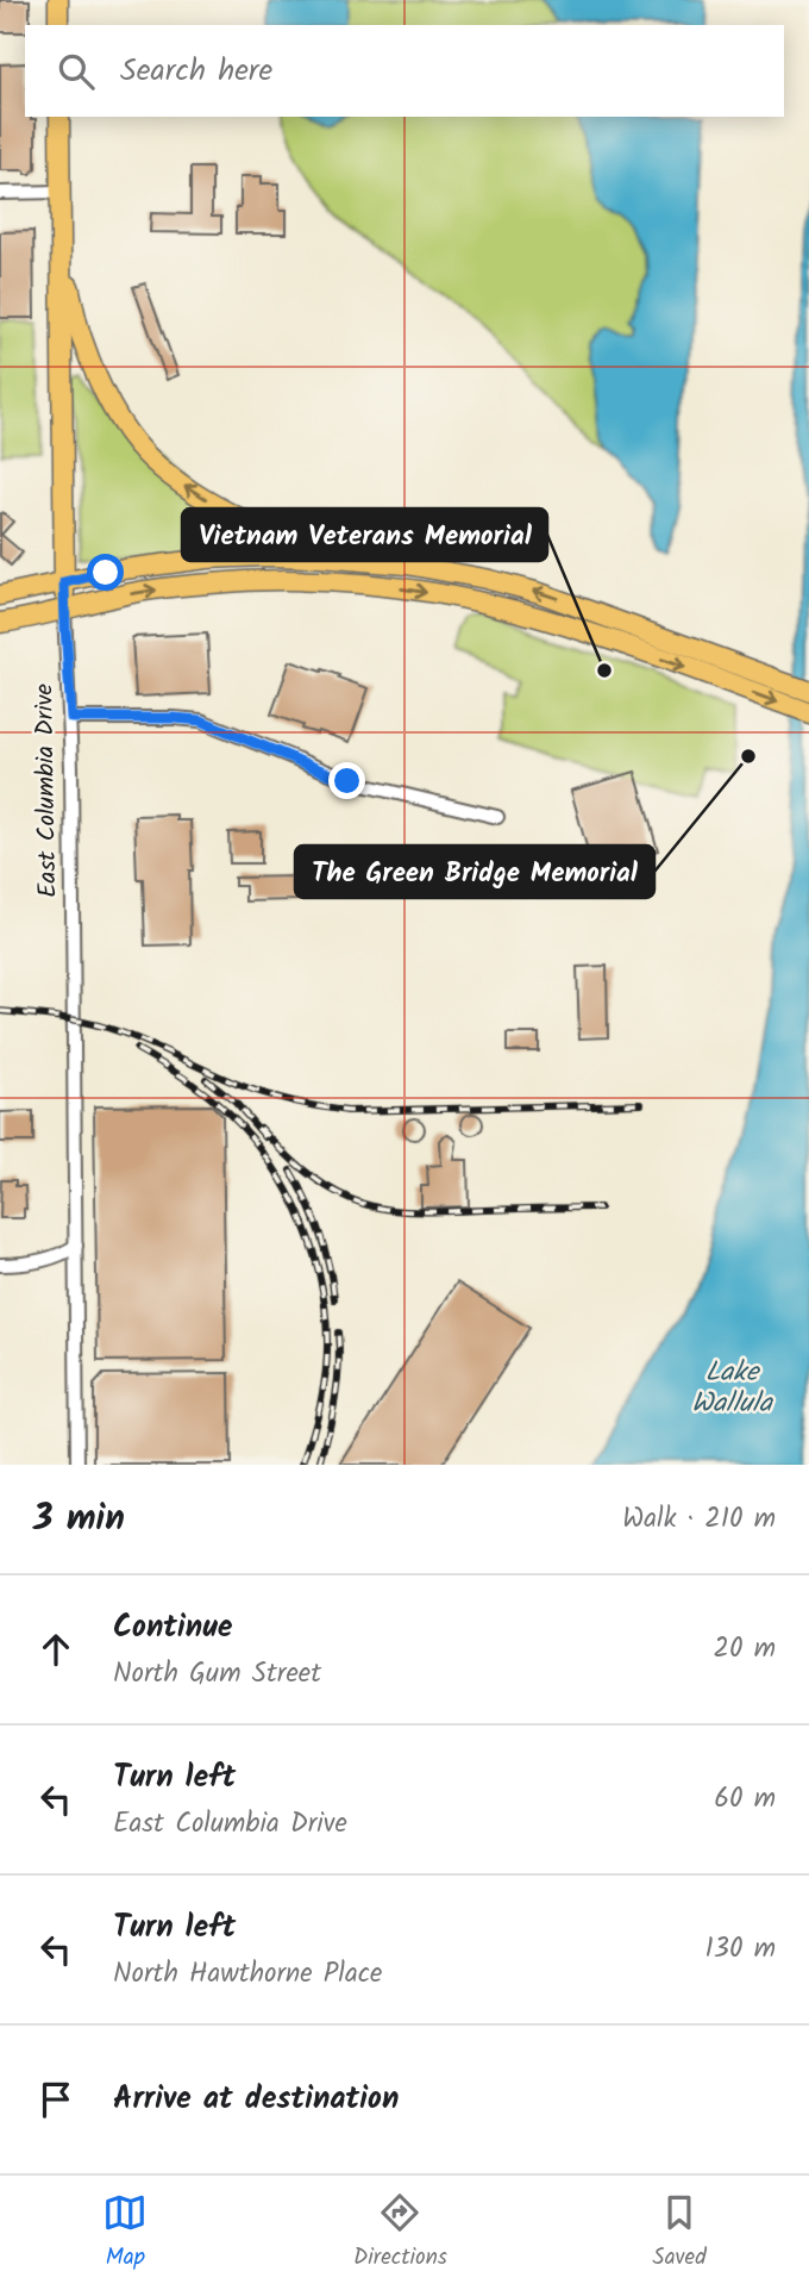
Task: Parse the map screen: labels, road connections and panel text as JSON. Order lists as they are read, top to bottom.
{
  "streets": {
    "main road": ["East Columbia Drive"]
  },
  "water": ["Lake Wallula"],
  "places": ["Vietnam Veterans Memorial", "The Green Bridge Memorial"],
  "page": {
    "search": "Search here",
    "heading": ["3 min", "Walk · 210 m"],
    "list": [
      ["Continue", "North Gum Street", "20 m"],
      ["Turn left", "East Columbia Drive", "60 m"],
      ["Turn left", "North Hawthorne Place", "130 m"],
      "Arrive at destination"
    ],
    "nav": ["Map", "Directions", "Saved"]
  }
}
